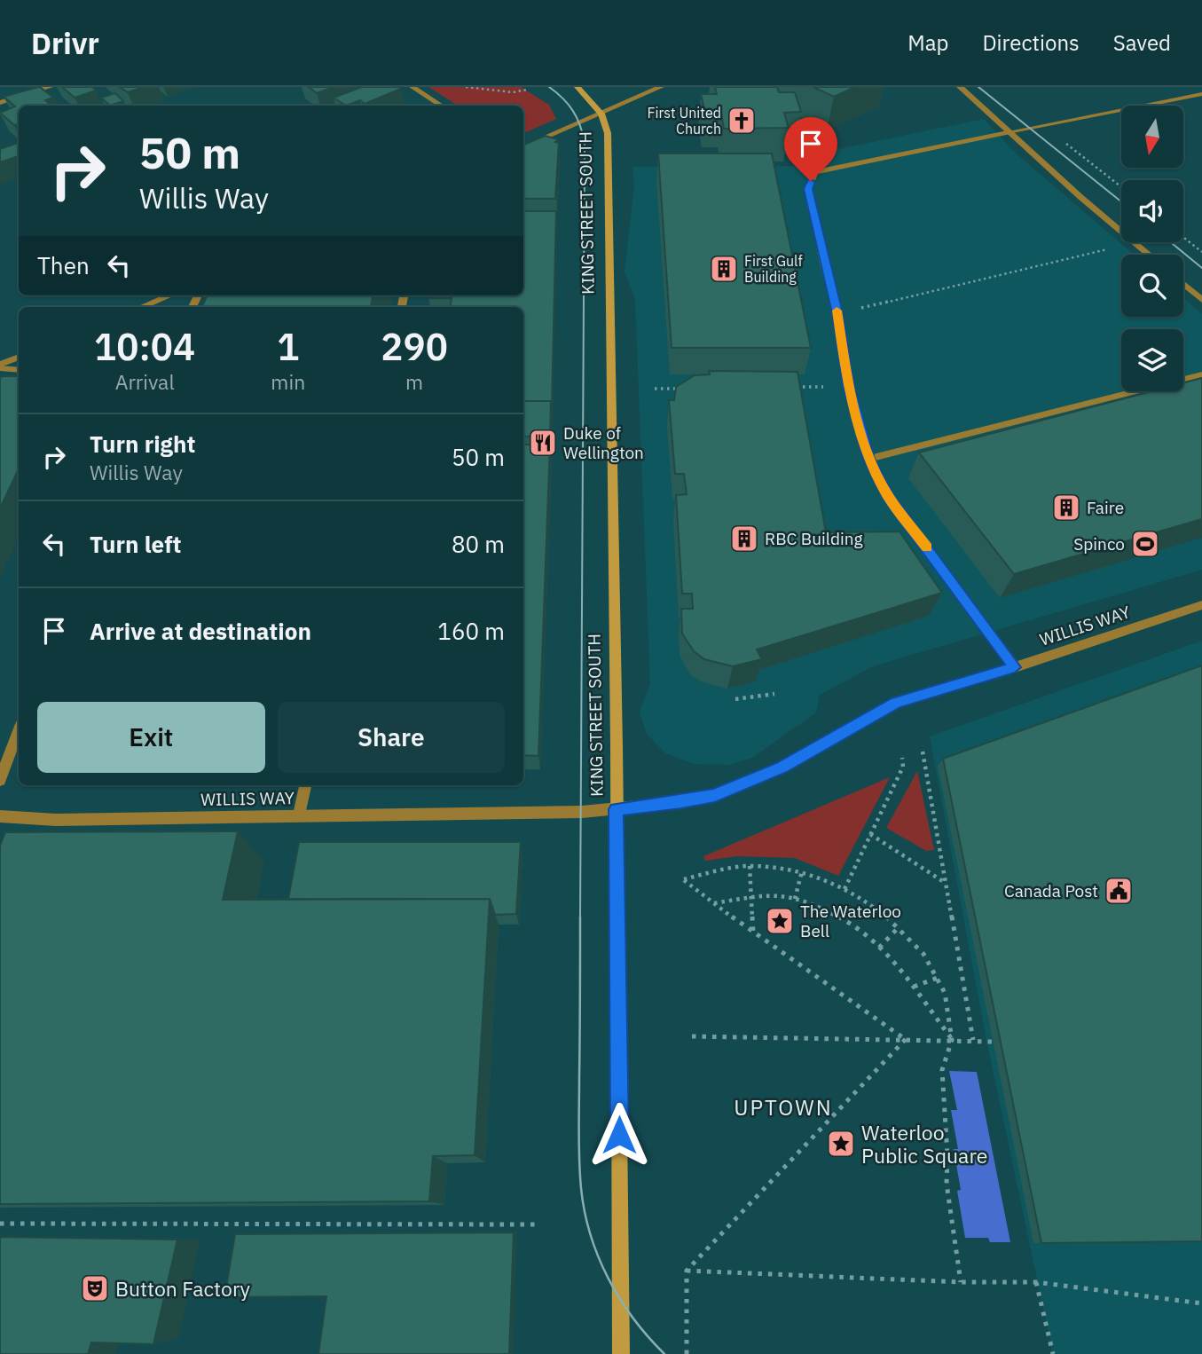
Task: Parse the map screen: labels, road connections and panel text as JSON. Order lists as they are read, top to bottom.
{
  "streets": {
    "main road": ["KING STREET SOUTH"],
    "street": ["WILLIS WAY"]
  },
  "crossings": [
    ["KING STREET SOUTH", "WILLIS WAY"]
  ],
  "districts": ["UPTOWN"],
  "places": {
    "church": ["First United Church"],
    "building": ["First Gulf Building", "Faire", "RBC Building"],
    "restaurant": ["Duke of Wellington"],
    "sports": ["Spinco"],
    "public building": ["Canada Post"],
    "place": ["The Waterloo Bell", "Waterloo Public Square"],
    "theatre": ["Button Factory"]
  },
  "north": "bottom",
  "page": {
    "header": "Drivr",
    "nav": ["Map", "Directions", "Saved"],
    "turn": ["50 m", "Willis Way"],
    "then": "Then",
    "eta": [
      "10:04",
      "Arrival",
      "1",
      "min",
      "290",
      "m"
    ],
    "list": [
      {
        "name": "Turn right",
        "note": "Willis Way",
        "value": "50 m"
      },
      {
        "name": "Turn left",
        "value": "80 m"
      },
      {
        "name": "Arrive at destination",
        "value": "160 m"
      }
    ],
    "buttons": ["Exit", "Share"]
  }
}
